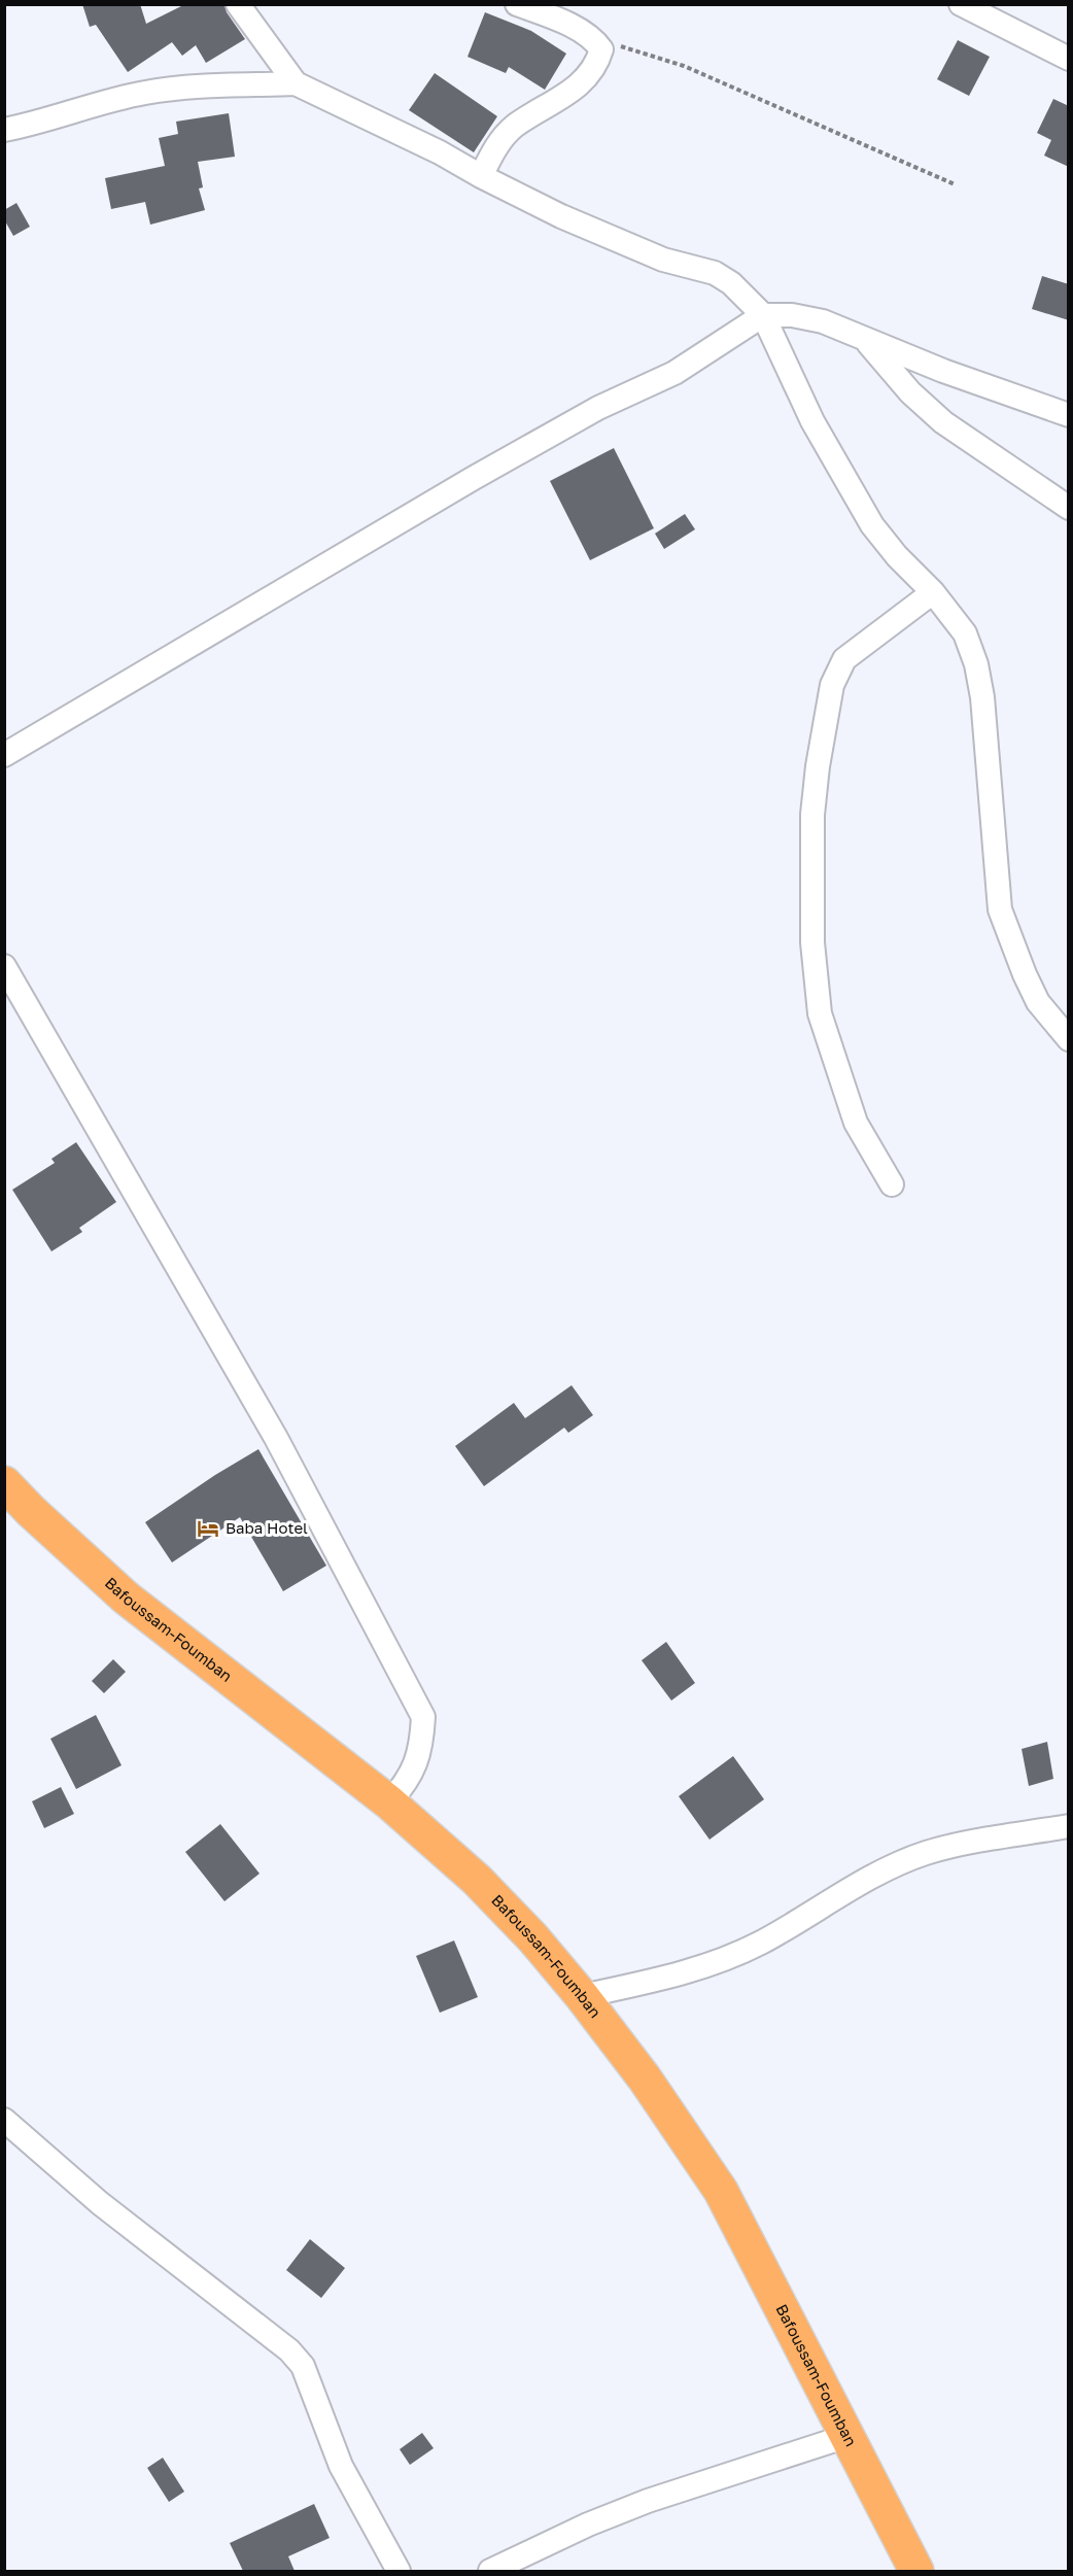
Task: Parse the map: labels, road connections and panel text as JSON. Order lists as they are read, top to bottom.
{
  "streets": {
    "highway": ["Bafoussam-Foumban"]
  },
  "places": {
    "hotel": ["Baba Hotel"]
  }
}
